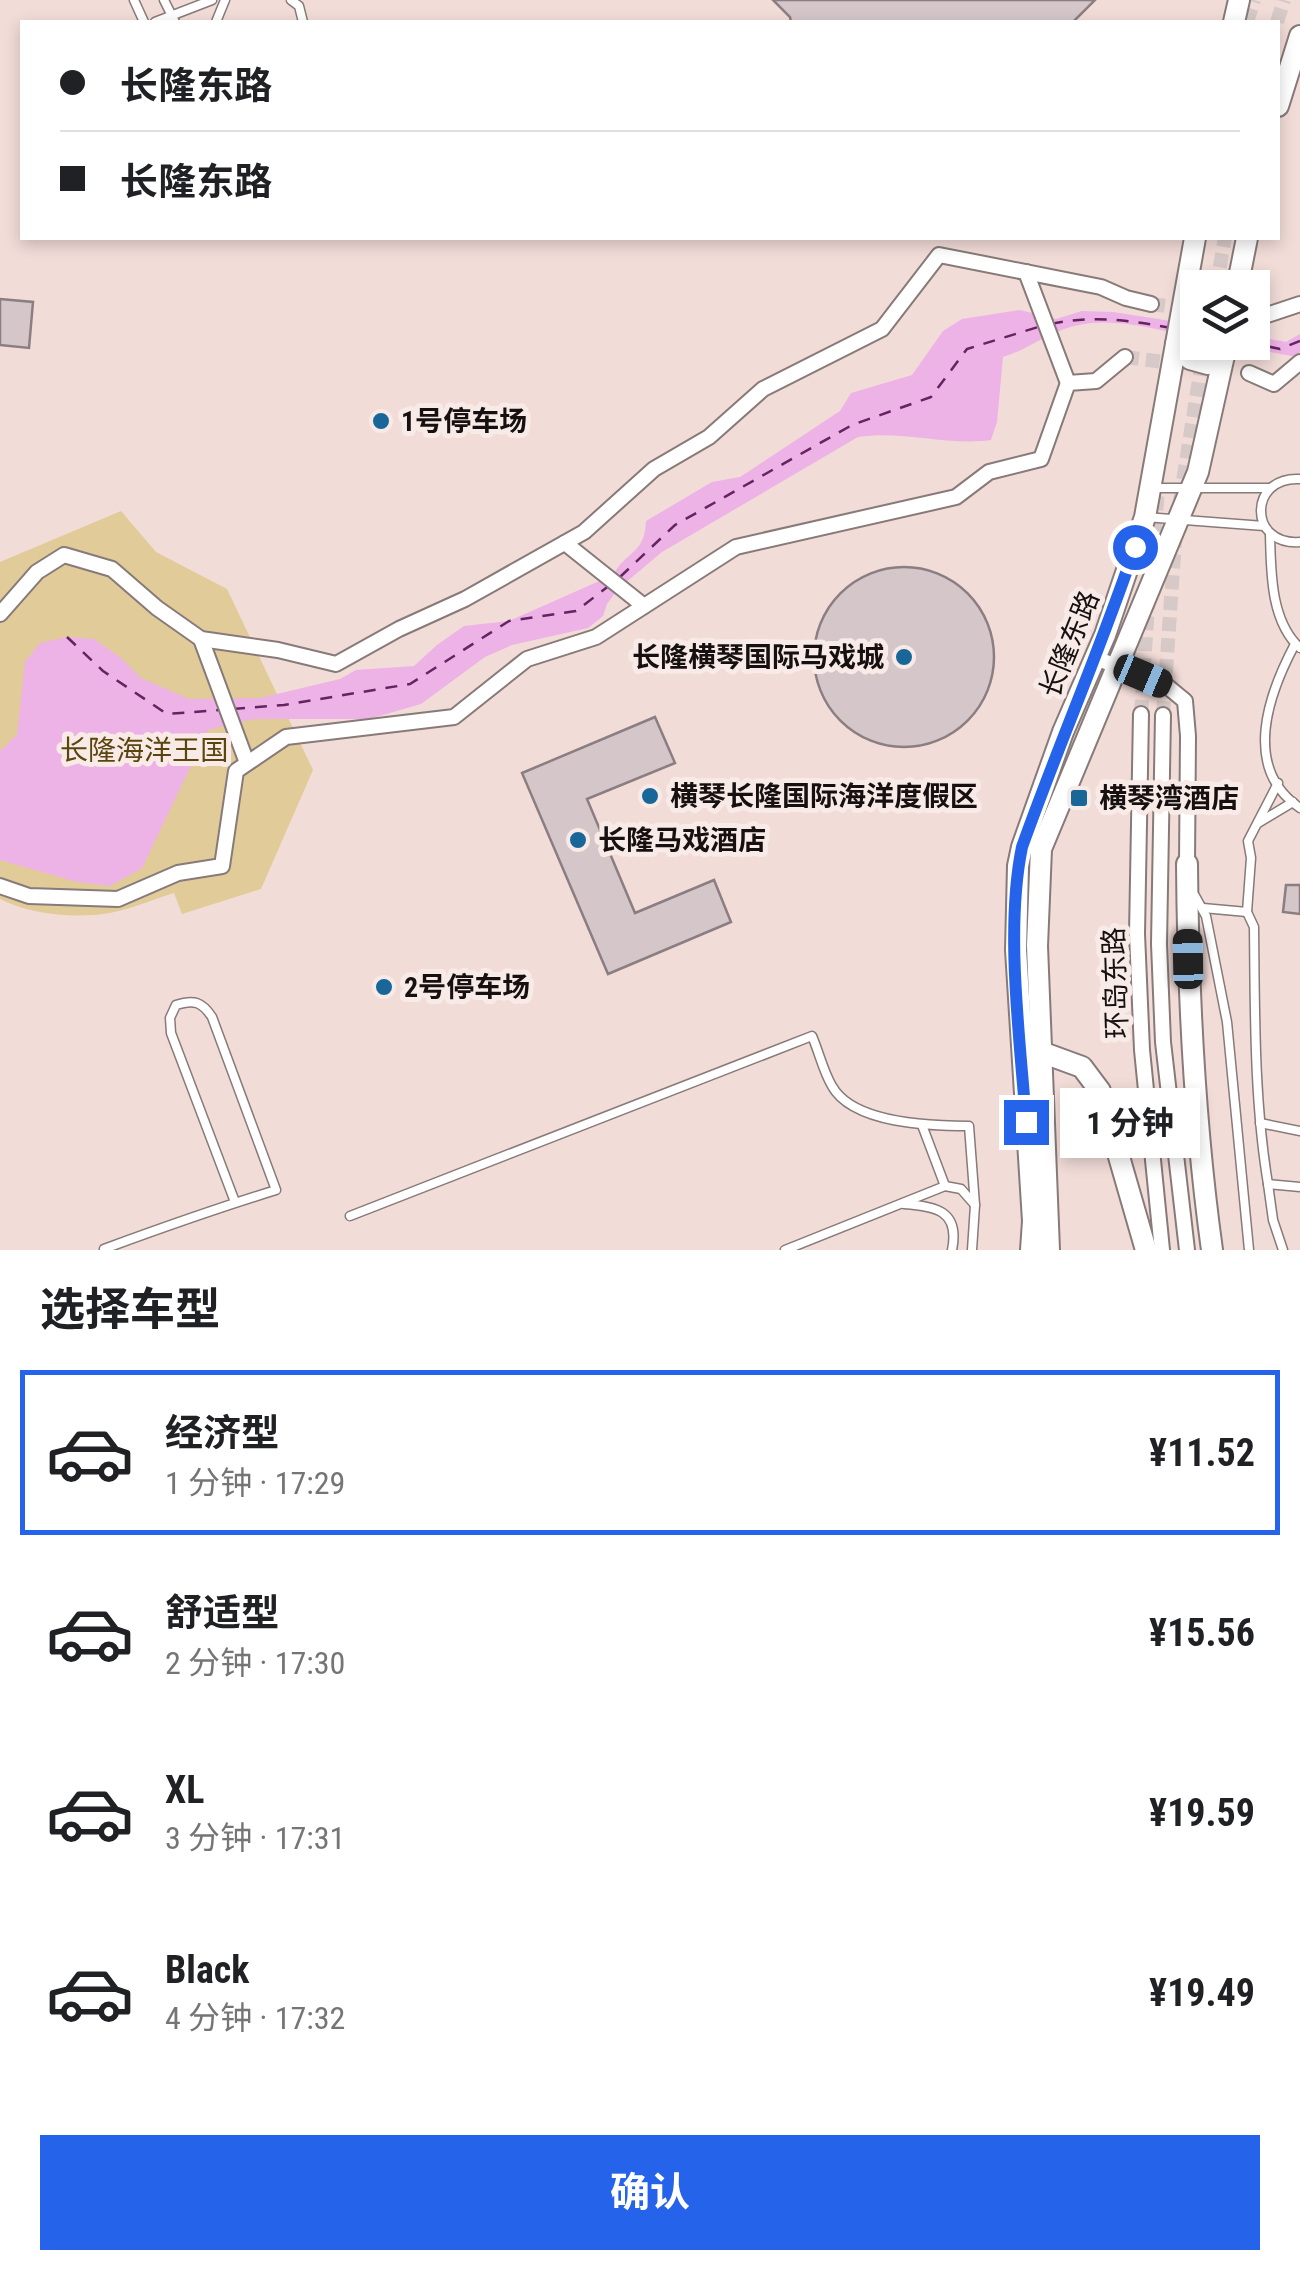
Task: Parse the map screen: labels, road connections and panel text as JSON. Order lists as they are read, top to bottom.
{
  "streets": {
    "main road": ["长隆东路"],
    "street": ["环岛东路"]
  },
  "parks": ["长隆海洋王国"],
  "places": {
    "other": [
      "1号停车场",
      "长隆横琴国际马戏城",
      "横琴长隆国际海洋度假区",
      "长隆马戏酒店",
      "2号停车场"
    ],
    "transit": ["横琴湾酒店"]
  },
  "page": {
    "banner": ["长隆东路", "长隆东路"],
    "bubble": "1 分钟",
    "heading": "选择车型",
    "list": [
      {
        "name": "经济型",
        "note": "1 分钟 · 17:29",
        "value": "¥11.52"
      },
      {
        "name": "舒适型",
        "note": "2 分钟 · 17:30",
        "value": "¥15.56"
      },
      {
        "name": "XL",
        "note": "3 分钟 · 17:31",
        "value": "¥19.59"
      },
      {
        "name": "Black",
        "note": "4 分钟 · 17:32",
        "value": "¥19.49"
      }
    ],
    "buttons": "确认"
  }
}
